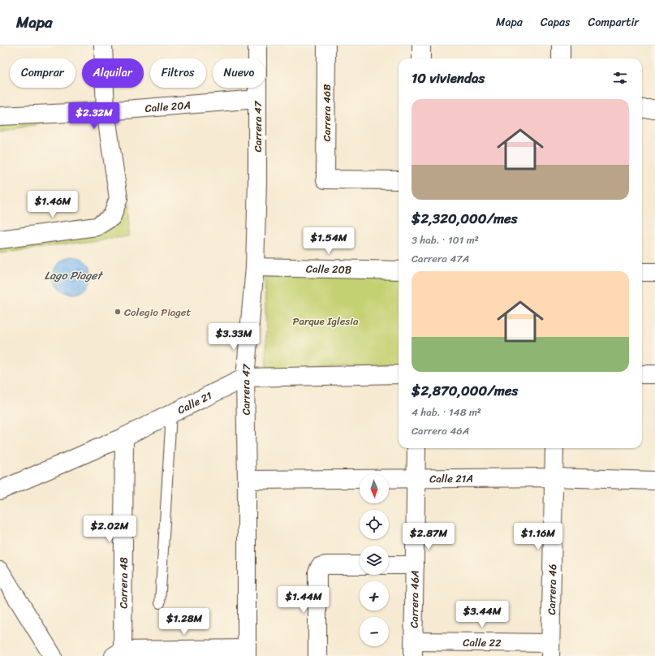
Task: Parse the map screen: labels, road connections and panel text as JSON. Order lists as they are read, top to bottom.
{
  "streets": {
    "street": [
      "Calle 20A",
      "Carrera 46B",
      "Carrera 47",
      "Calle 20B",
      "Calle 21",
      "Calle 21A",
      "Carrera 48",
      "Carrera 46",
      "Carrera 46A",
      "Calle 22"
    ]
  },
  "crossings": [
    ["Calle 20A", "Carrera 47"],
    ["Carrera 47", "Calle 20B"],
    ["Carrera 47", "Calle 21"],
    ["Carrera 47", "Calle 21A"],
    ["Calle 21", "Carrera 48"],
    ["Calle 21A", "Carrera 46"],
    ["Calle 21A", "Carrera 46A"],
    ["Carrera 46", "Calle 22"],
    ["Carrera 46A", "Calle 22"]
  ],
  "water": ["Lago Piaget"],
  "parks": ["Parque Iglesia"],
  "places": ["Colegio Piaget"],
  "north": "bottom",
  "page": {
    "header": "Mapa",
    "nav": ["Mapa", "Capas", "Compartir"],
    "chip": [
      "Comprar",
      "Alquilar",
      "Filtros",
      "Nuevo"
    ],
    "heading": "10 viviendas",
    "list": [
      {
        "name": "$2,320,000/mes",
        "note": "3 hab. · 101 m² · Carrera 47A"
      },
      {
        "name": "$2,870,000/mes",
        "note": "4 hab. · 148 m² · Carrera 46A"
      }
    ],
    "price": [
      "$2.32M",
      "$1.46M",
      "$1.54M",
      "$3.33M",
      "$2.02M",
      "$2.87M",
      "$1.16M",
      "$1.44M",
      "$3.44M",
      "$1.28M"
    ],
    "map_buttons": ["+", "−"]
  }
}
